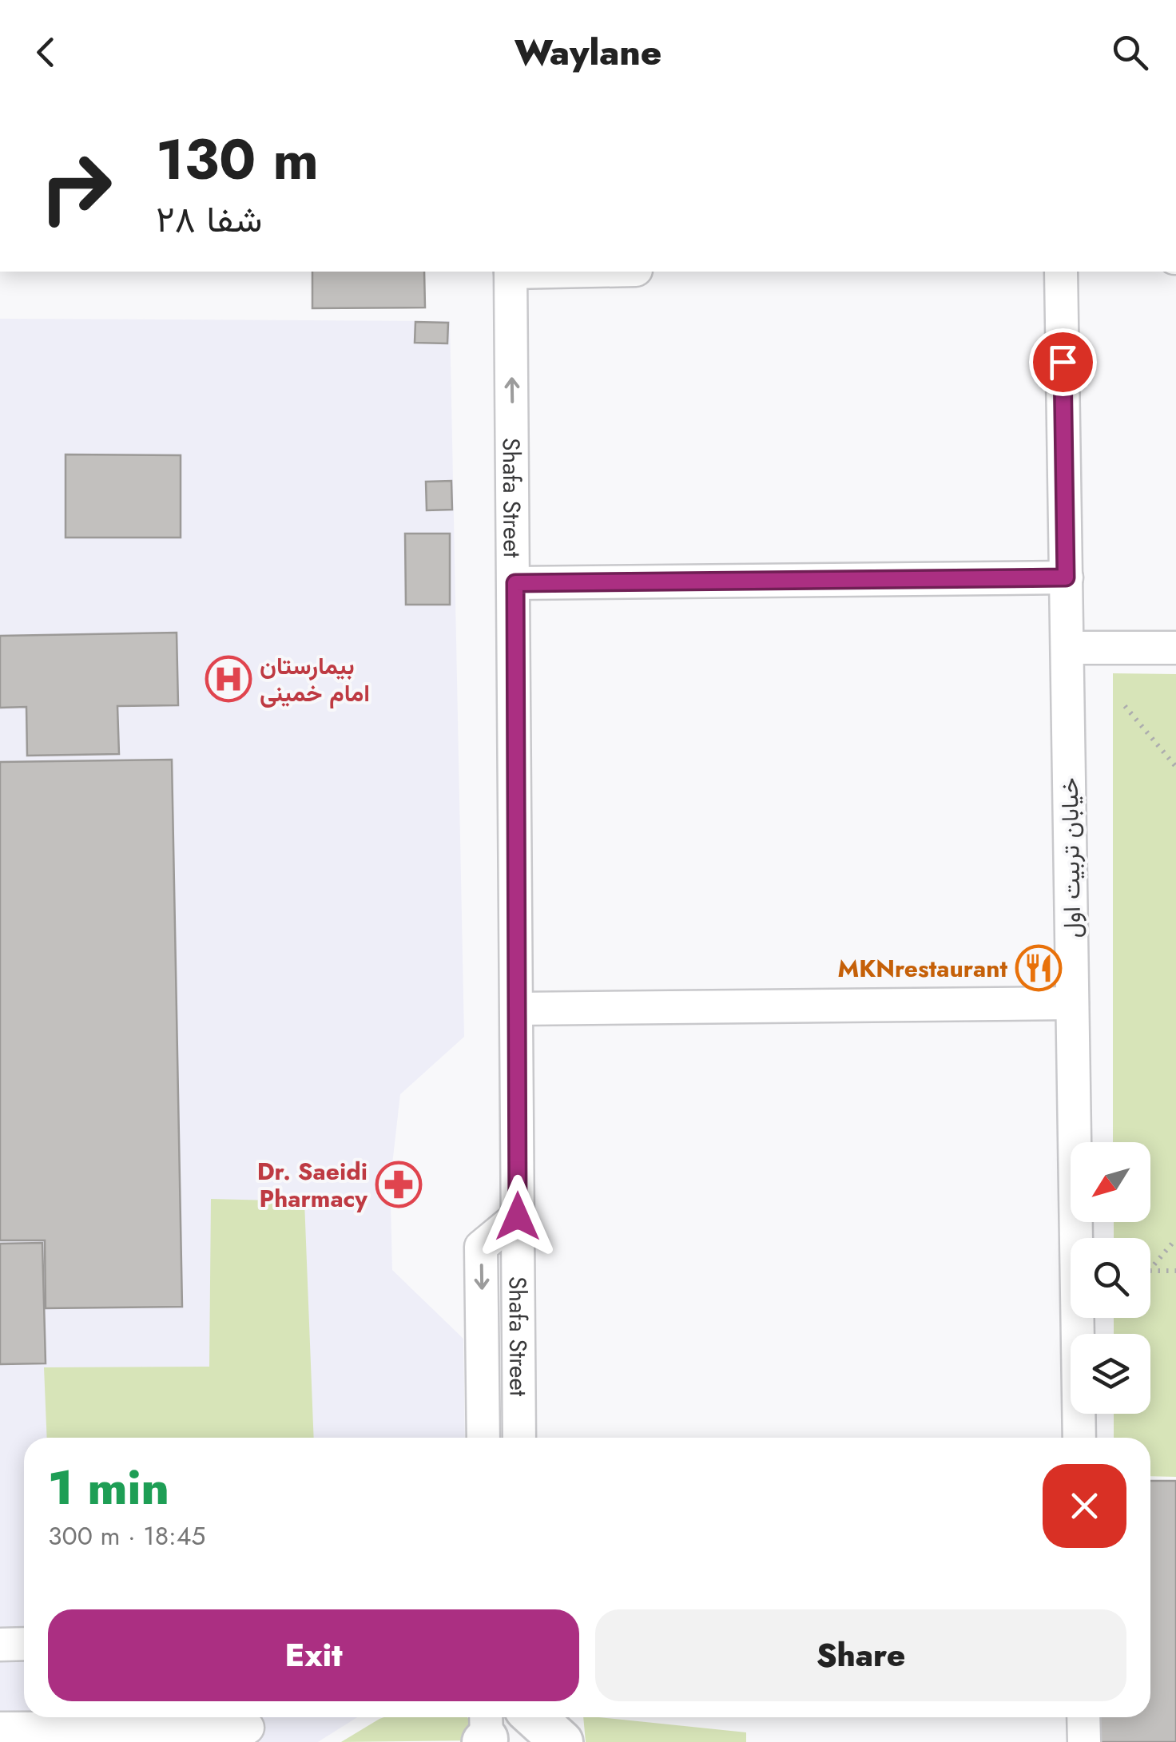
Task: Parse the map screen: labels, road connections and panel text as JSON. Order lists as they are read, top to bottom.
{
  "streets": {
    "street": ["Shafa Street", "خیابان تربیت اول"]
  },
  "places": {
    "hospital": ["بیمارستان امام خمینی"],
    "restaurant": ["MKNrestaurant"],
    "pharmacy": ["Dr. Saeidi Pharmacy"]
  },
  "north": "bottom left",
  "page": {
    "header": "Waylane",
    "turn": ["130 m", "شفا ۲۸"],
    "heading": ["1 min", "300 m · 18:45"],
    "buttons": ["Exit", "Share"]
  }
}
